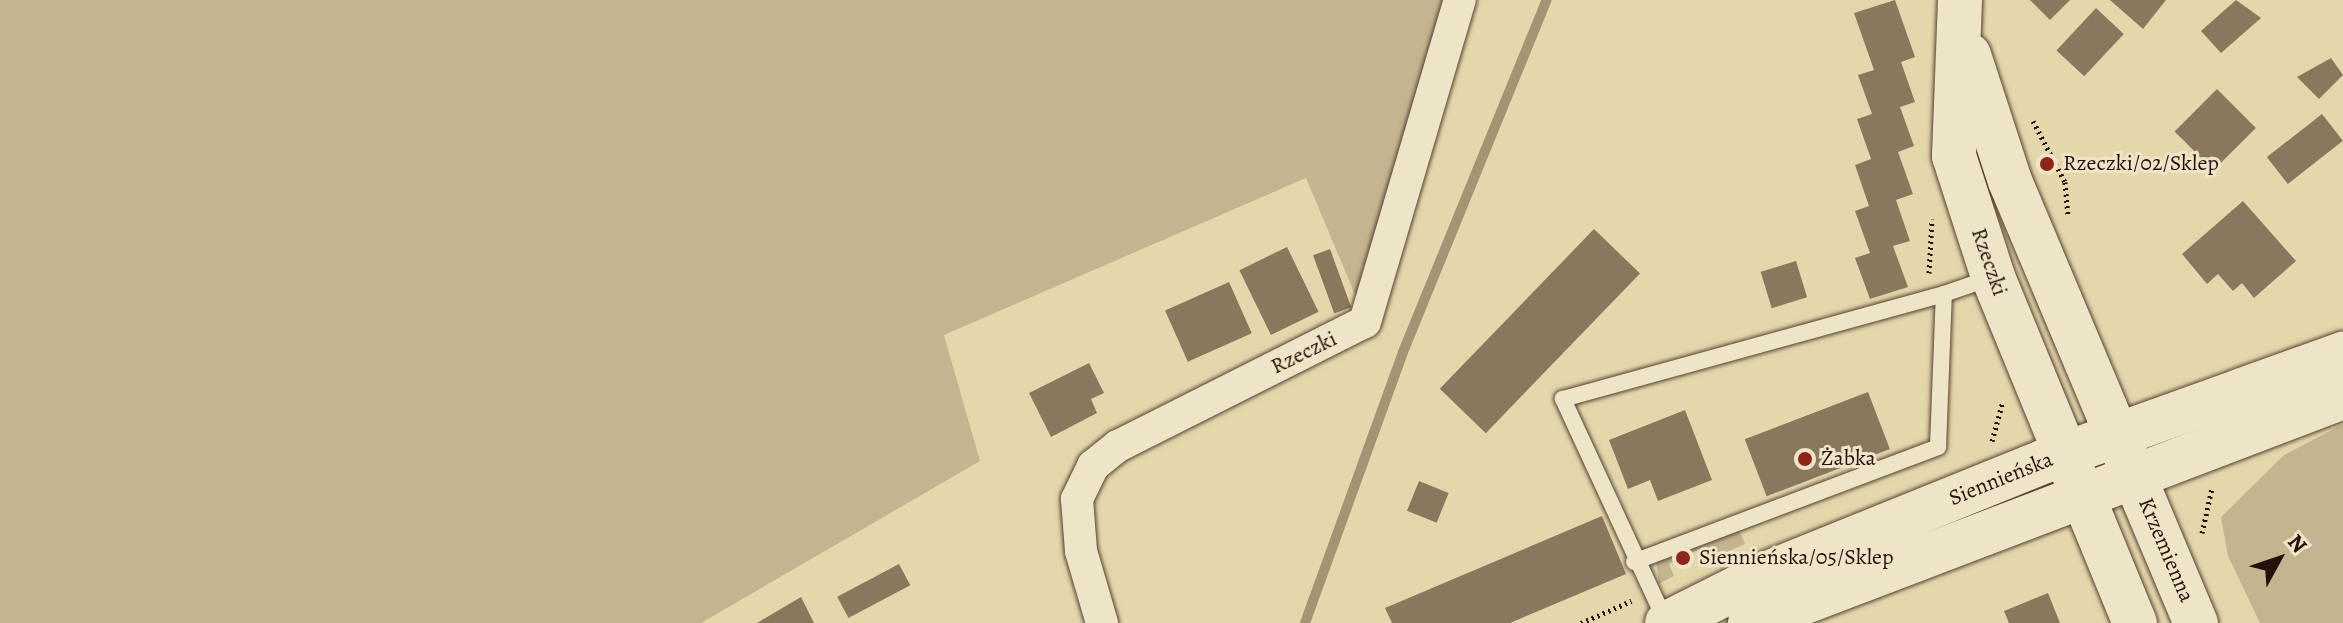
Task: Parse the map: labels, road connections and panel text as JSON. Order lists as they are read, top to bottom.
{
  "streets": {
    "main road": ["Rzeczki", "Siennieńska", "Krzemienna"]
  },
  "crossings": [
    ["Rzeczki", "Siennieńska"],
    ["Rzeczki", "Krzemienna"],
    ["Siennieńska", "Krzemienna"]
  ],
  "places": ["Rzeczki/02/Sklep", "Żabka", "Siennieńska/05/Sklep"],
  "north": "top right"
}
